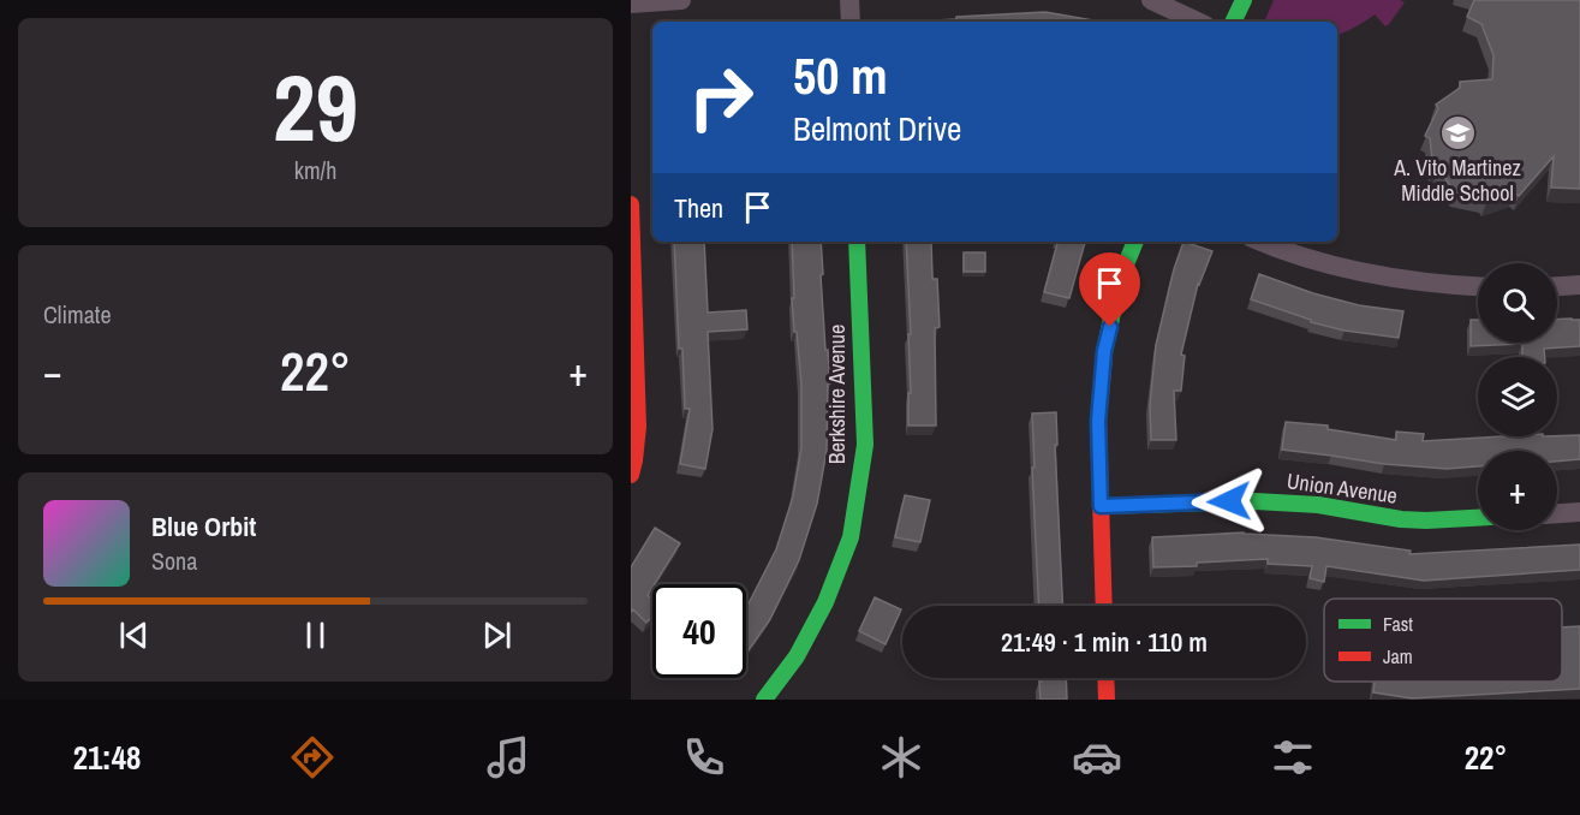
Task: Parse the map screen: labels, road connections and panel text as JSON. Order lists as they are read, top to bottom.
{
  "streets": {
    "street": ["Berkshire Avenue", "Union Avenue"]
  },
  "places": {
    "school or university": ["A. Vito Martinez Middle School"]
  },
  "legend": ["Fast", "Jam"],
  "page": {
    "tile": [
      ["29", "km/h"],
      "Climate"
    ],
    "turn": ["50 m", "Belmont Drive"],
    "then": "Then",
    "map_buttons": "+",
    "heat": ["−", "22°", "+"],
    "song": ["Blue Orbit", "Sona"],
    "limit": "40",
    "trip": "21:49 · 1 min · 110 m",
    "tabs": ["21:48", "22°"]
  }
}
